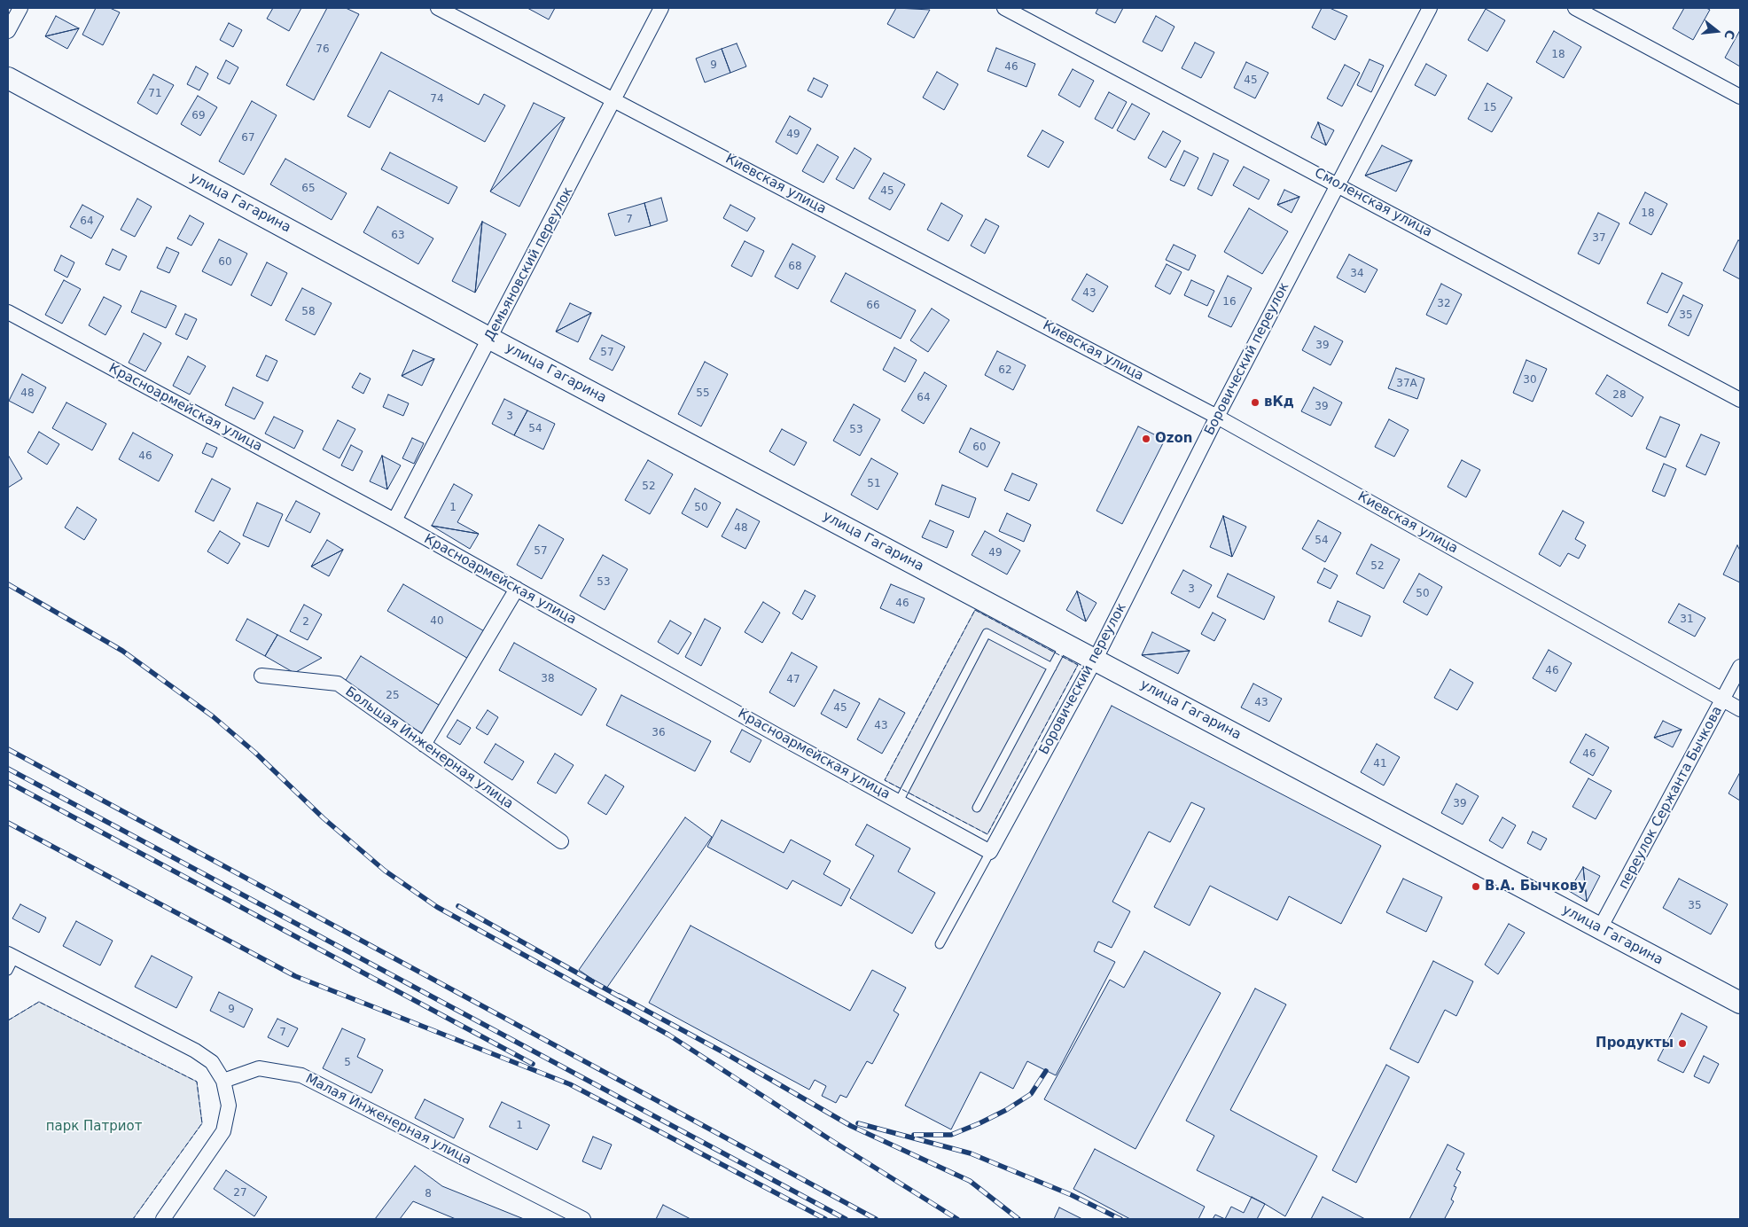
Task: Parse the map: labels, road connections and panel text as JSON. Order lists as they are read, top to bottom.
{
  "streets": {
    "street": [
      "Киевская улица",
      "улица Гагарина",
      "Смоленская улица",
      "Демьяновский переулок",
      "Боровический переулок",
      "Красноармейская улица",
      "Большая Инженерная улица",
      "переулок Сержанта Бычкова",
      "Малая Инженерная улица"
    ]
  },
  "crossings": [
    ["Киевская улица", "Демьяновский переулок"],
    ["Киевская улица", "Боровический переулок"],
    ["Киевская улица", "переулок Сержанта Бычкова"],
    ["улица Гагарина", "Демьяновский переулок"],
    ["улица Гагарина", "Боровический переулок"],
    ["улица Гагарина", "переулок Сержанта Бычкова"],
    ["Смоленская улица", "Боровический переулок"],
    ["Демьяновский переулок", "Красноармейская улица"],
    ["Боровический переулок", "Красноармейская улица"]
  ],
  "parks": ["парк Патриот"],
  "places": [
    "вКд",
    "Ozon",
    "В.А. Бычкову",
    "Продукты"
  ],
  "house_numbers": [
    "76",
    "18",
    "9",
    "46",
    "45",
    "71",
    "74",
    "15",
    "69",
    "49",
    "67",
    "65",
    "45",
    "18",
    "7",
    "64",
    "63",
    "37",
    "60",
    "68",
    "34",
    "43",
    "16",
    "32",
    "66",
    "58",
    "35",
    "39",
    "57",
    "62",
    "30",
    "37A",
    "48",
    "55",
    "28",
    "64",
    "39",
    "3",
    "54",
    "53",
    "60",
    "46",
    "51",
    "52",
    "1",
    "50",
    "48",
    "54",
    "57",
    "49",
    "52",
    "53",
    "3",
    "50",
    "46",
    "31",
    "40",
    "2",
    "46",
    "38",
    "47",
    "25",
    "43",
    "45",
    "43",
    "36",
    "46",
    "41",
    "39",
    "35",
    "9",
    "7",
    "5",
    "1",
    "27",
    "8"
  ],
  "north": "right"
}
